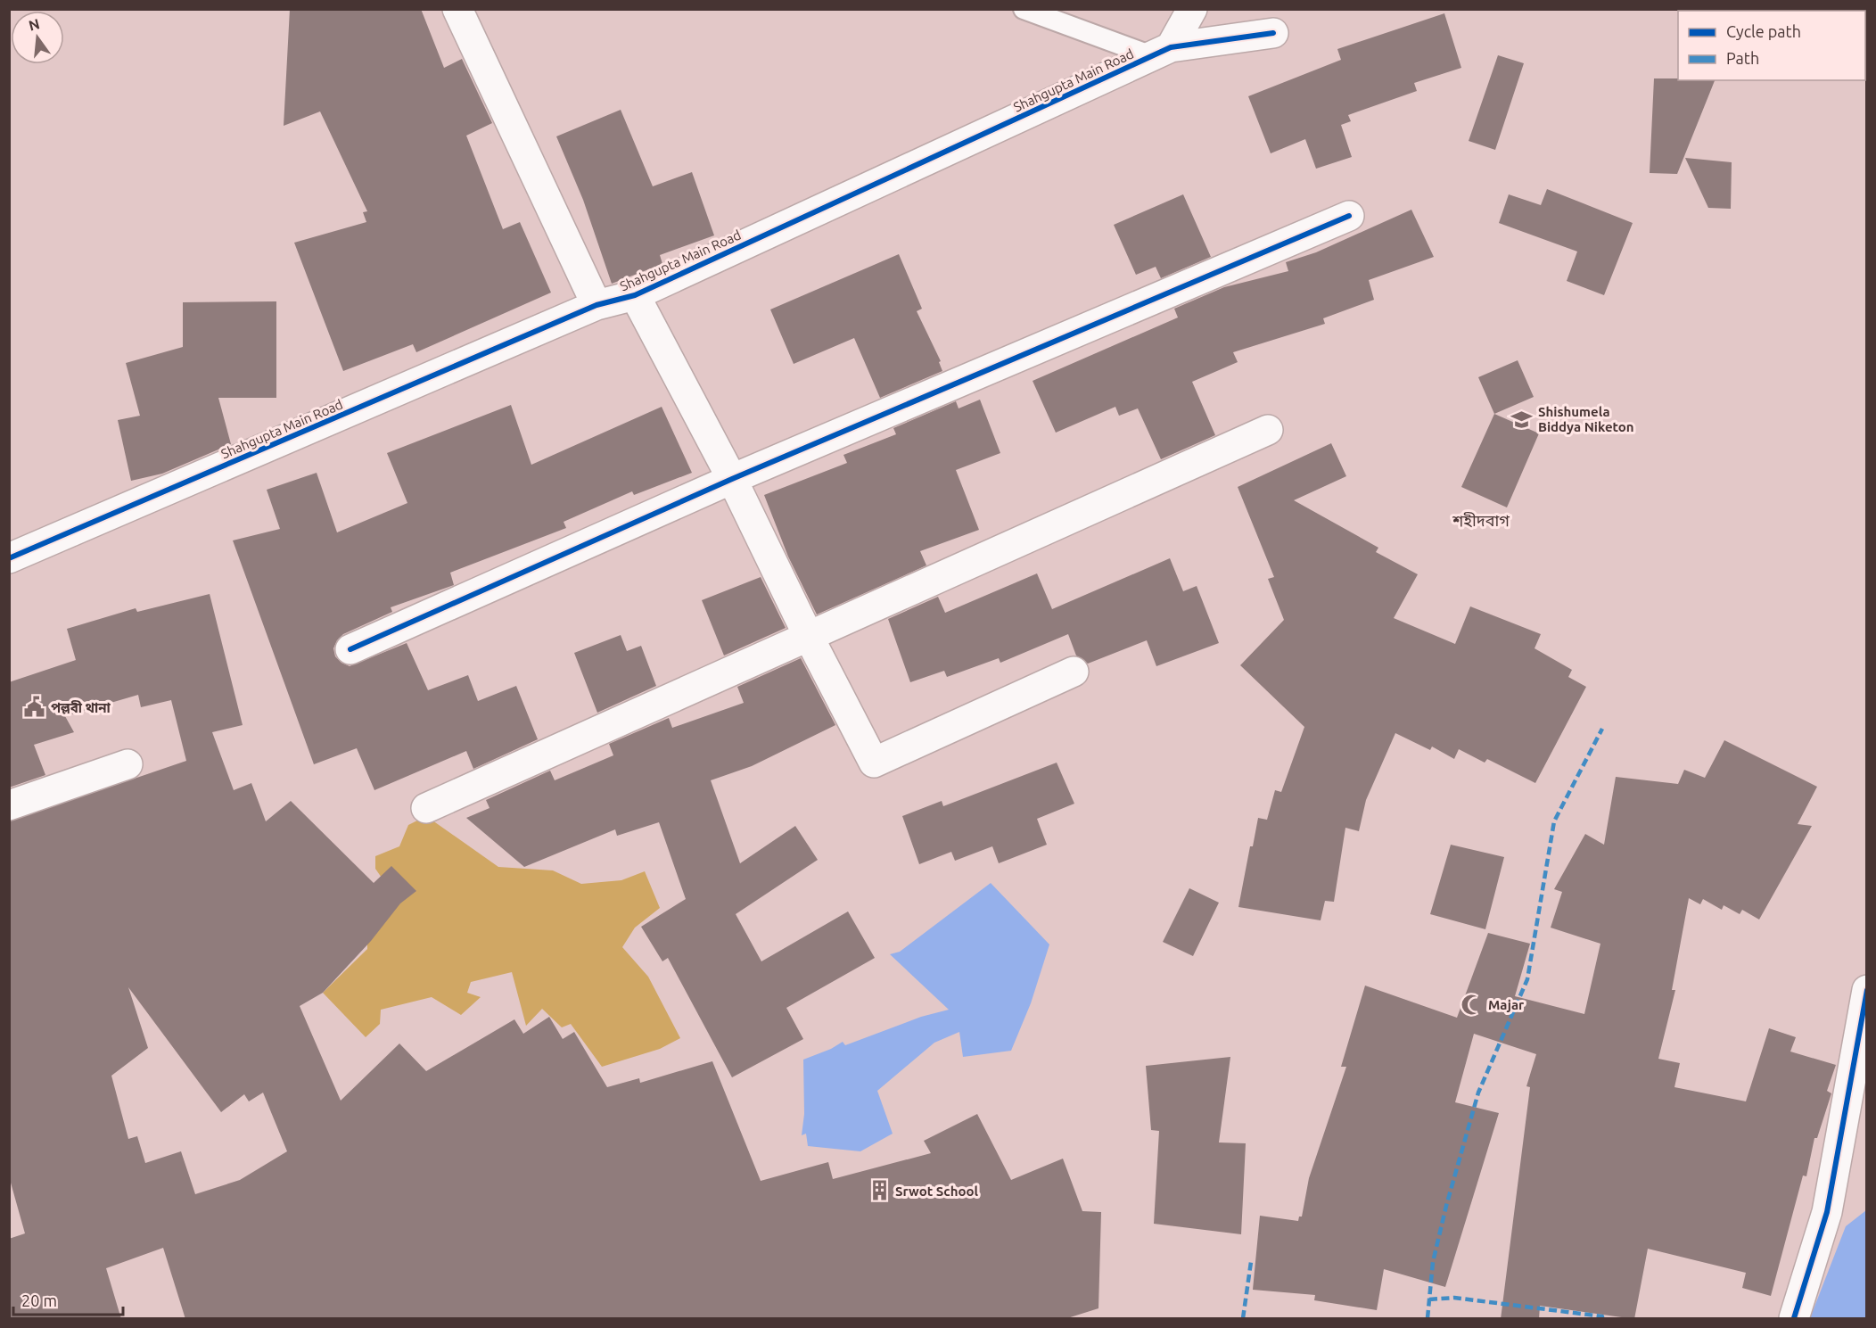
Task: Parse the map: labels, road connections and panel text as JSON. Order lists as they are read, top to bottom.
{
  "streets": {
    "street": ["Shahgupta Main Road"]
  },
  "districts": ["শহীদবাগ"],
  "places": {
    "school or university": ["Shishumela Biddya Niketon"],
    "public building": ["পল্লবী থানা"],
    "mosque": ["Majar"],
    "building": ["Srwot School"]
  },
  "legend": ["Cycle path", "Path"],
  "scale_bar": "20 m",
  "north": "top"
}
